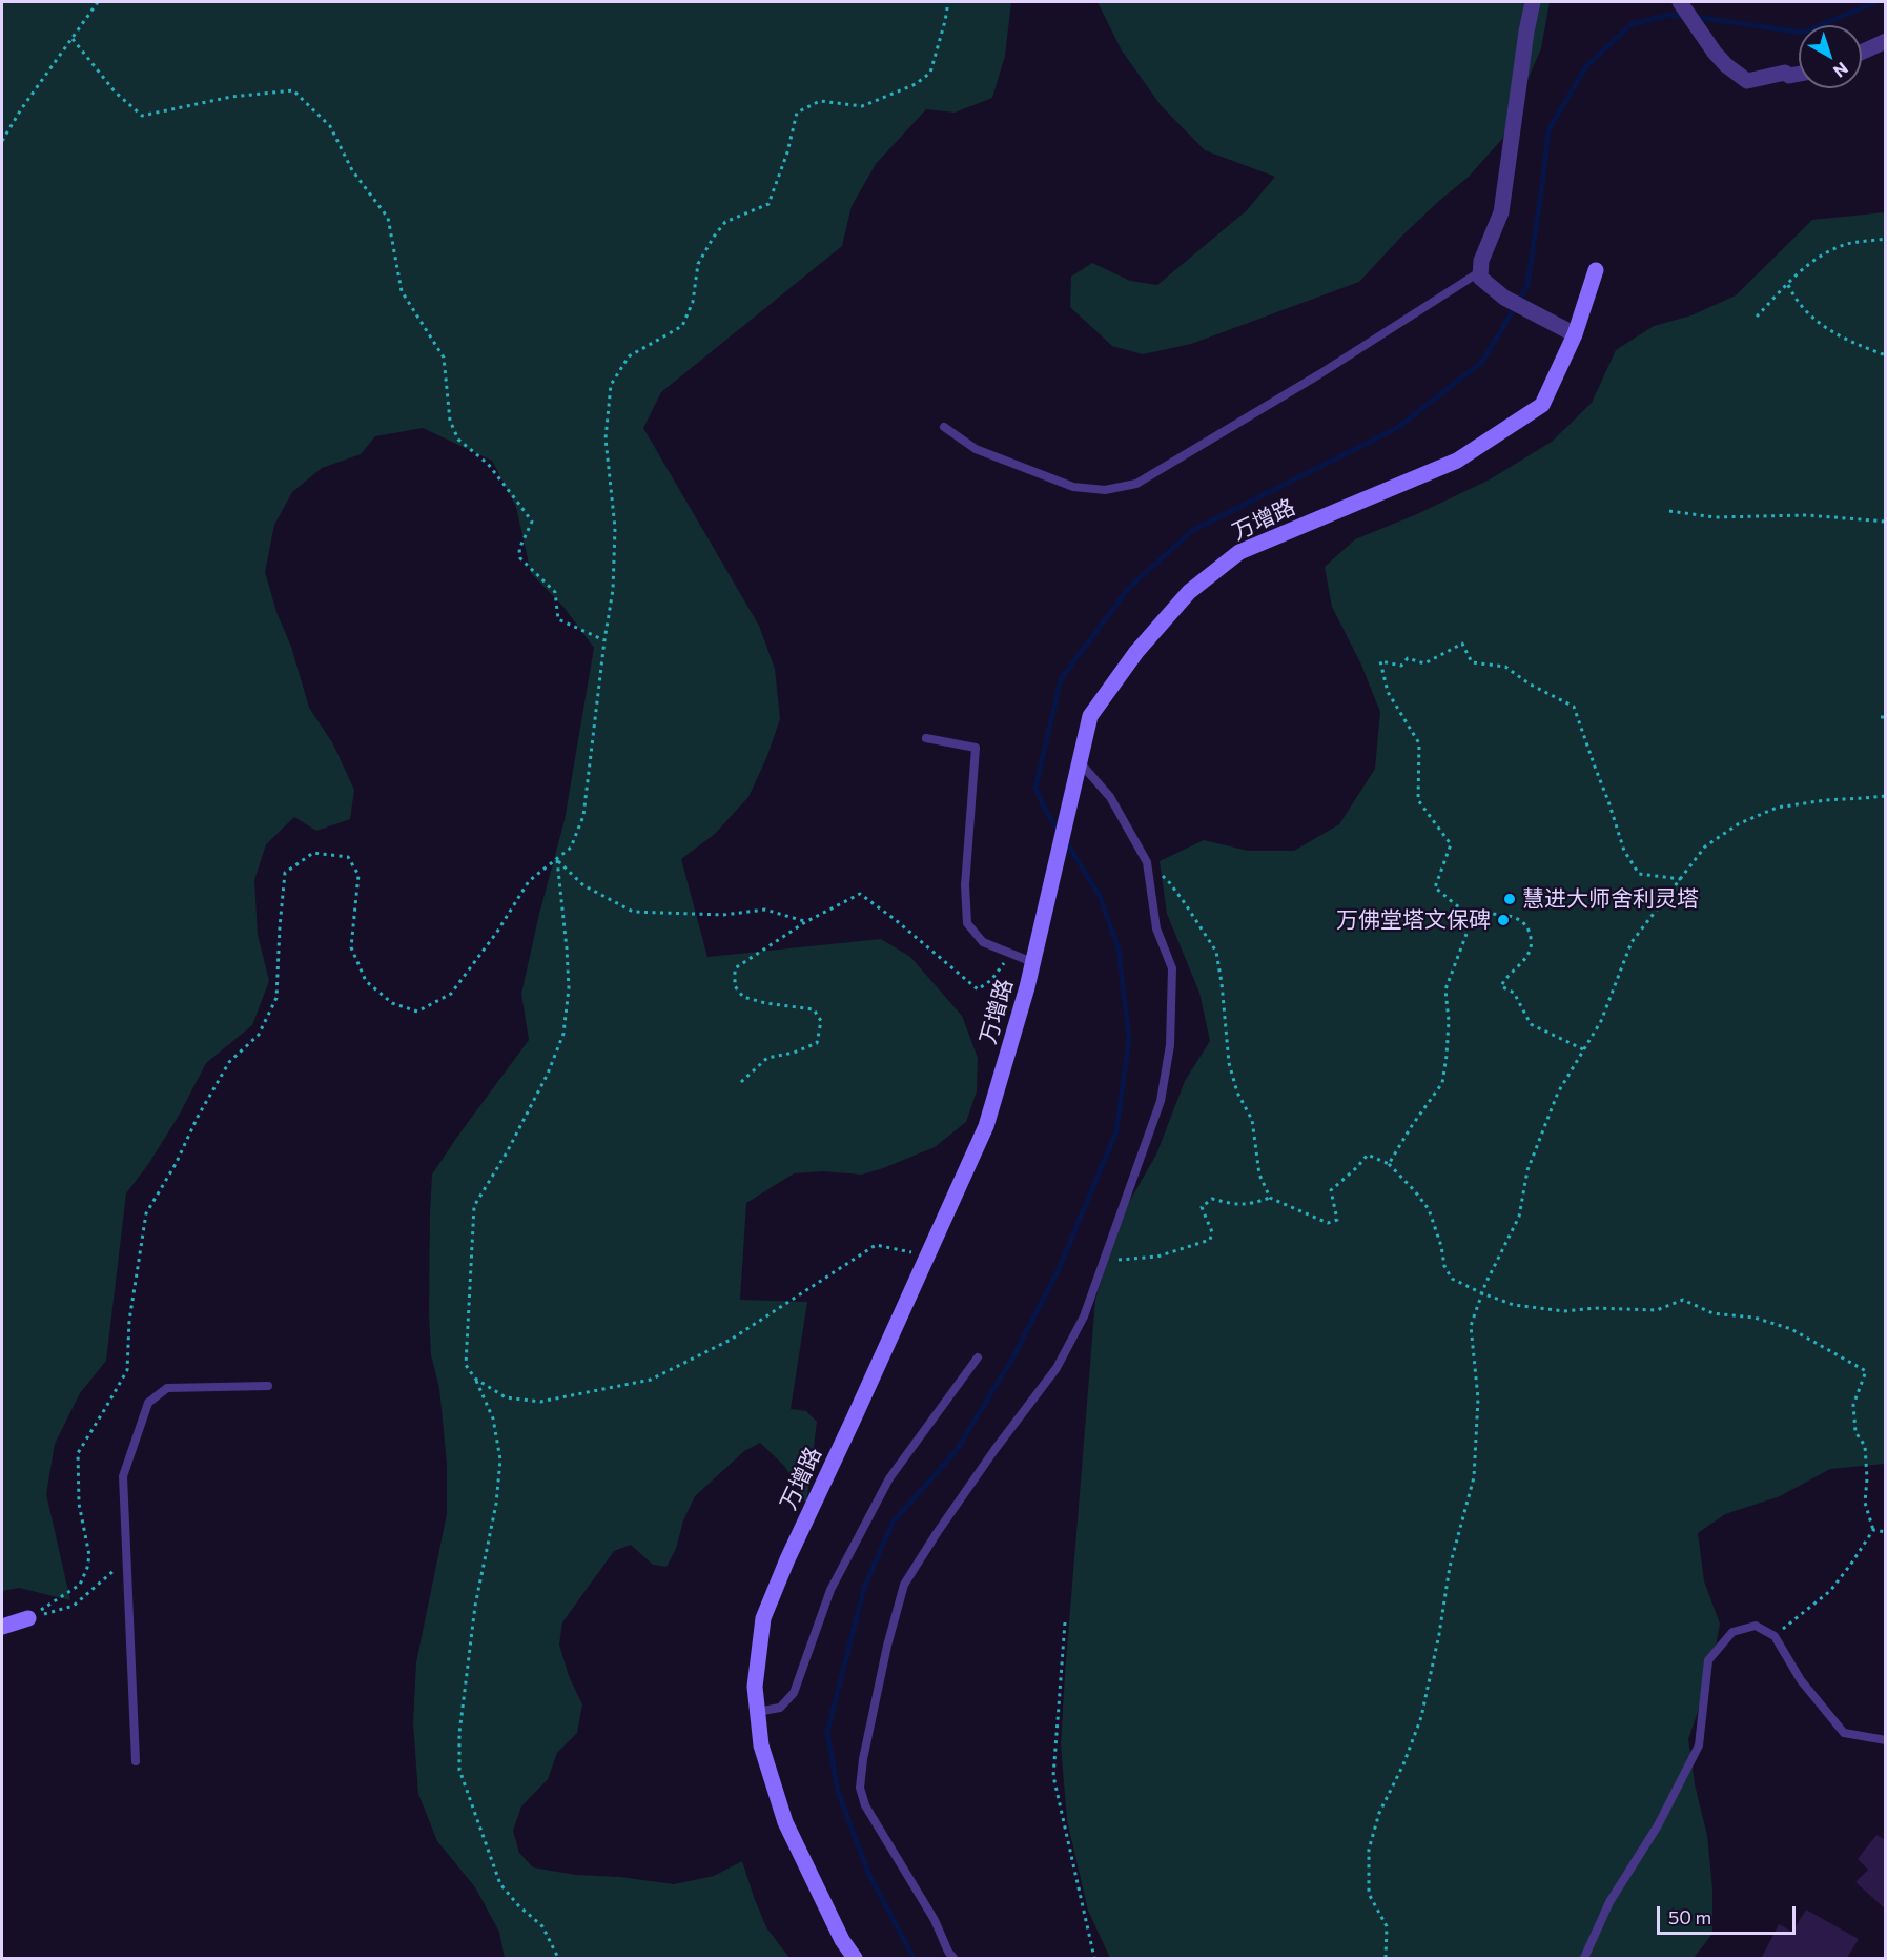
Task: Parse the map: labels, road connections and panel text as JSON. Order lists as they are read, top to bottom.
{
  "streets": {
    "street": ["万增路"]
  },
  "places": ["慧进大师舍利灵塔", "万佛堂塔文保碑"],
  "scale_bar": "50 m",
  "north": "bottom right"
}
